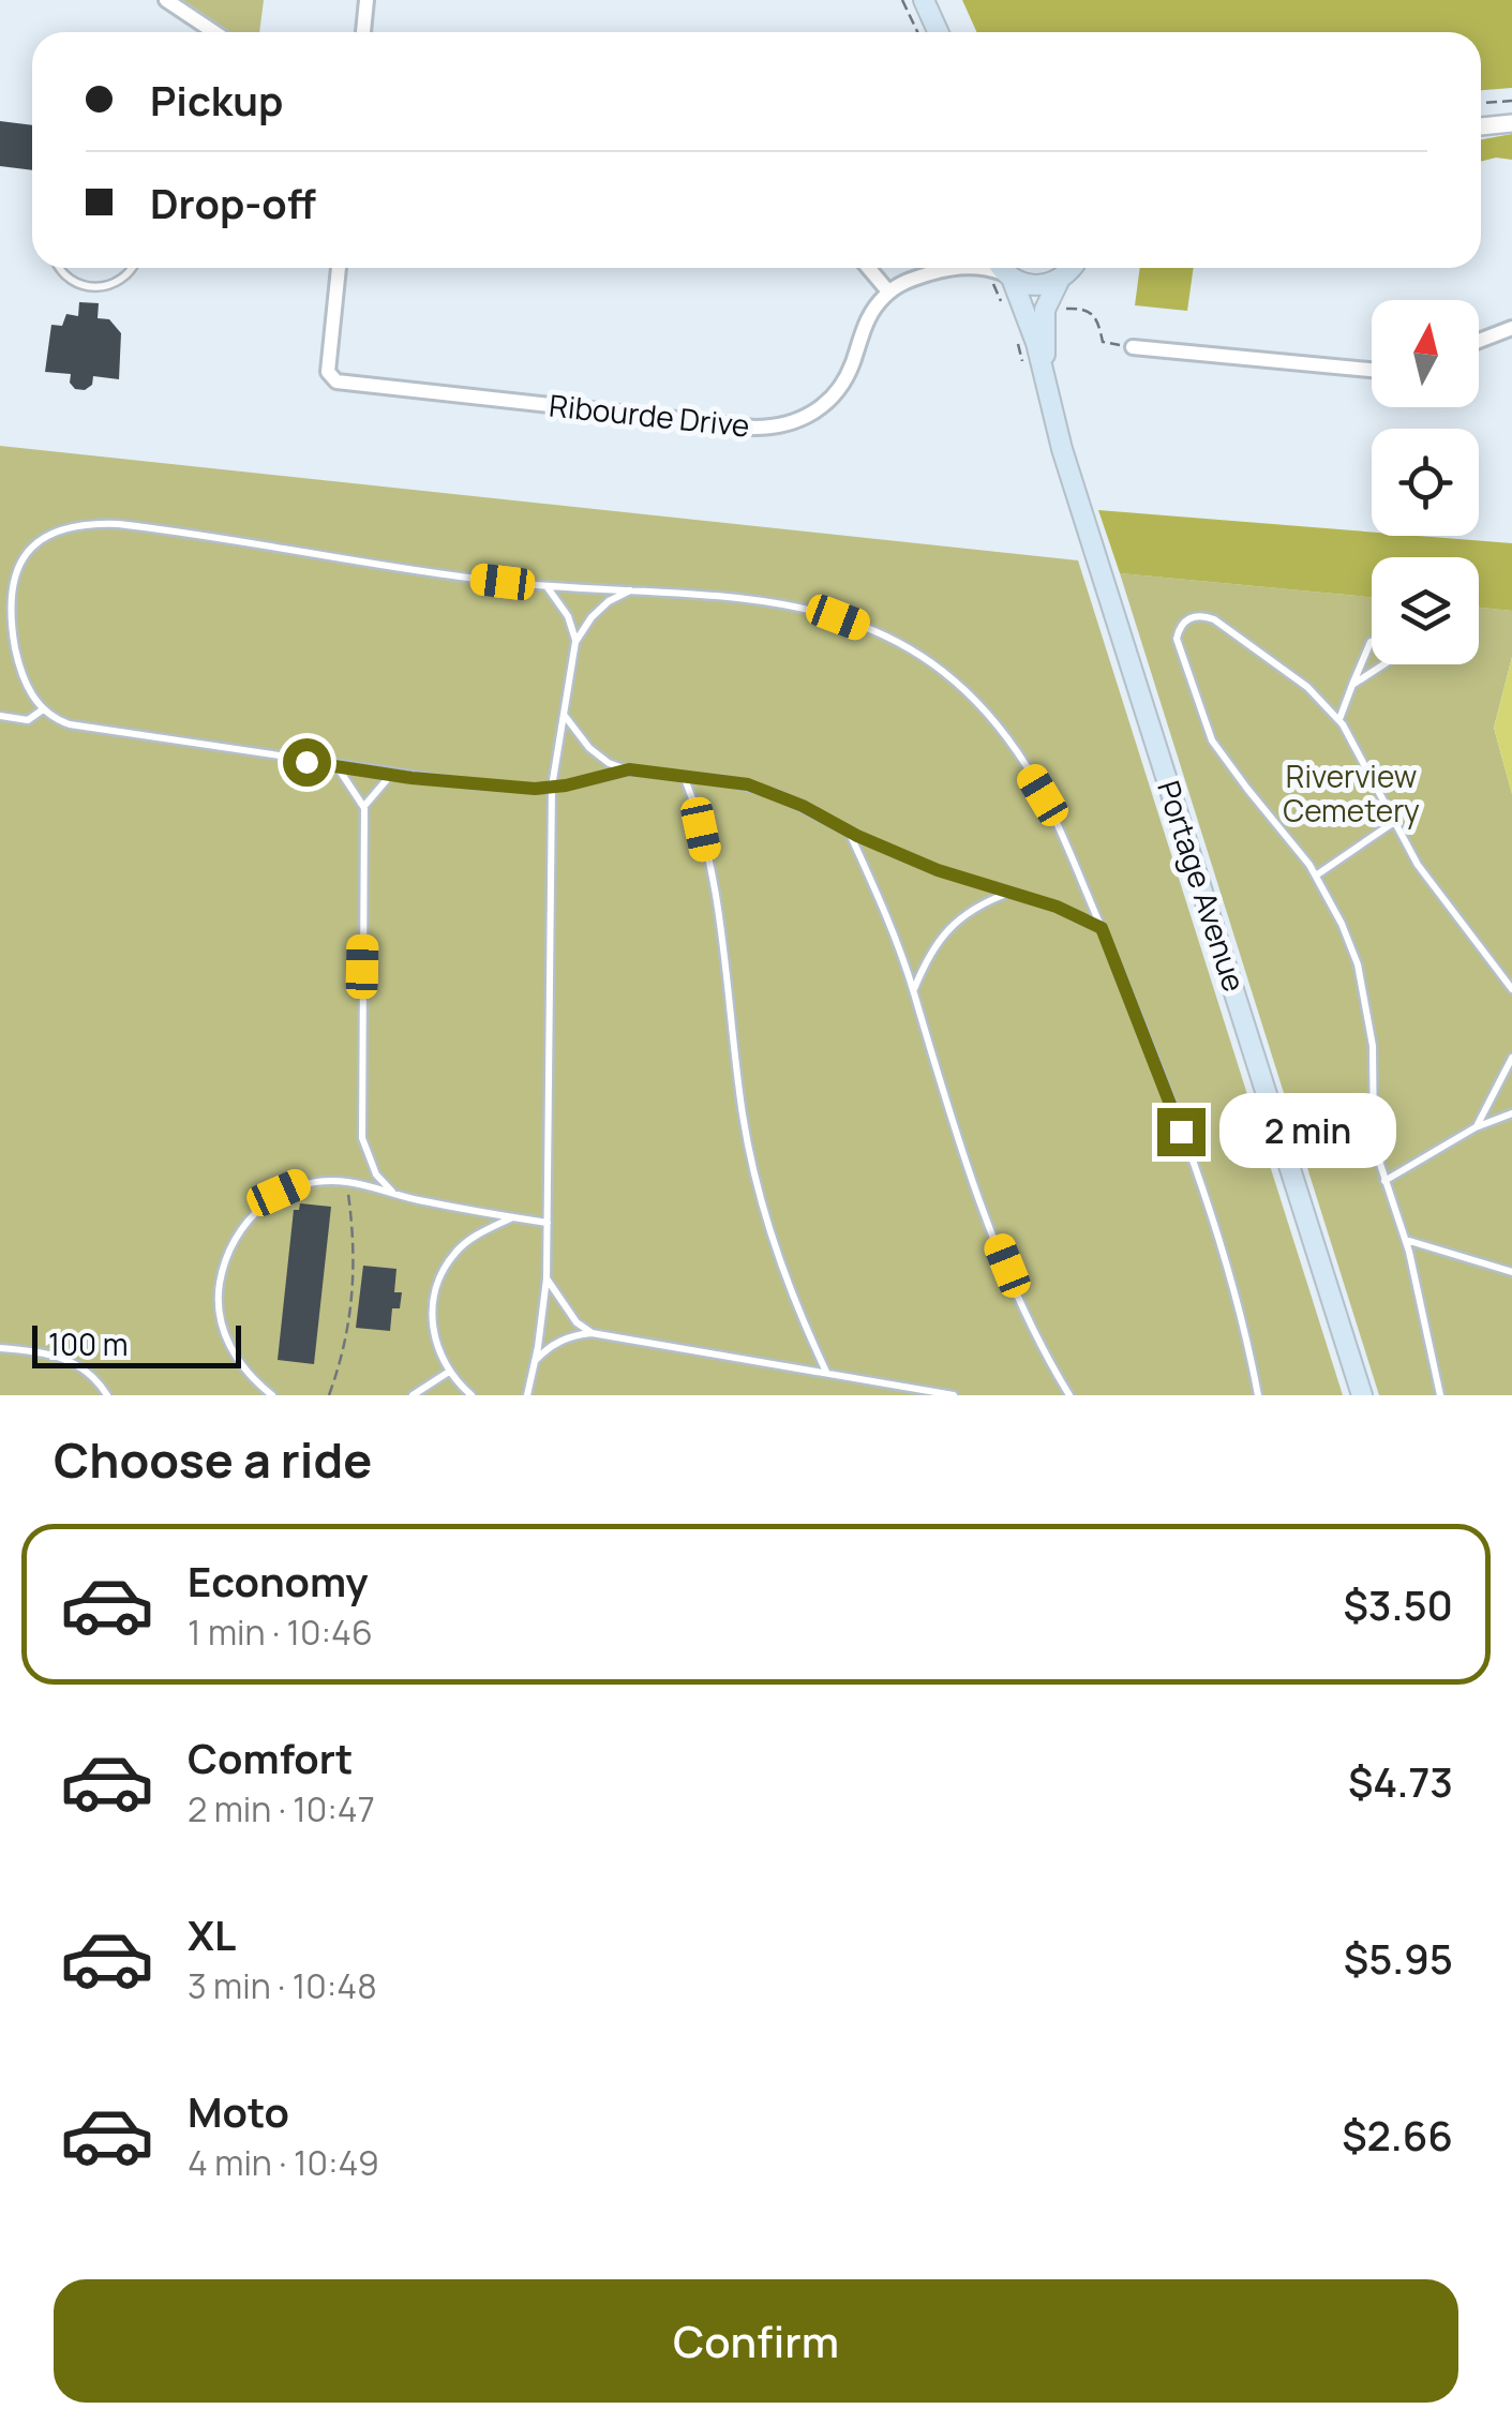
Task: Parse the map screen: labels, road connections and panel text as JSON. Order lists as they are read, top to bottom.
{
  "streets": {
    "main road": ["Portage Avenue"],
    "street": ["Ribourde Drive"]
  },
  "parks": ["Riverview Cemetery"],
  "scale_bar": "100 m",
  "north": "top",
  "page": {
    "banner": ["Pickup", "Drop-off"],
    "bubble": "2 min",
    "scale": "100 m",
    "heading": "Choose a ride",
    "list": [
      {
        "name": "Economy",
        "note": "1 min · 10:46",
        "value": "$3.50"
      },
      {
        "name": "Comfort",
        "note": "2 min · 10:47",
        "value": "$4.73"
      },
      {
        "name": "XL",
        "note": "3 min · 10:48",
        "value": "$5.95"
      },
      {
        "name": "Moto",
        "note": "4 min · 10:49",
        "value": "$2.66"
      }
    ],
    "buttons": "Confirm"
  }
}
